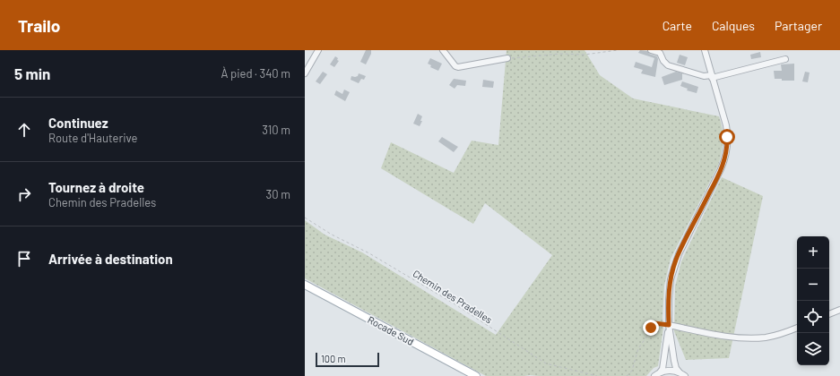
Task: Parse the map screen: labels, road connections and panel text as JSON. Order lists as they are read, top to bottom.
{
  "streets": {
    "main road": ["Rocade Sud"],
    "path": ["Chemin des Pradelles"]
  },
  "scale_bar": "100 m",
  "page": {
    "header": "Trailo",
    "nav": ["Carte", "Calques", "Partager"],
    "heading": ["5 min", "À pied · 340 m"],
    "list": [
      ["Continuez", "Route d'Hauterive", "310 m"],
      ["Tournez à droite", "Chemin des Pradelles", "30 m"],
      "Arrivée à destination"
    ],
    "map_buttons": ["+", "−"],
    "scale": "100 m"
  }
}
